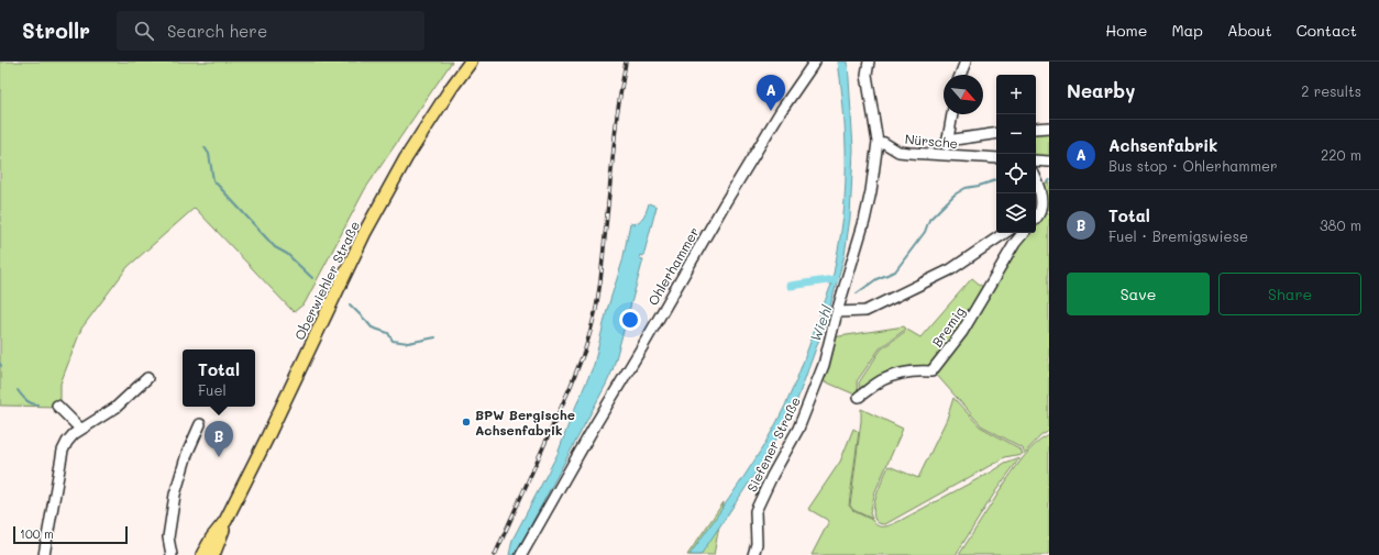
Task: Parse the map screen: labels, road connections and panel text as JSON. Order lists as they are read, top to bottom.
{
  "streets": {
    "main road": ["Oberwiehler Straße"],
    "street": [
      "Nürsche",
      "Ohlerhammer",
      "Bremig",
      "Siefener Straße"
    ]
  },
  "crossings": [
    ["Nürsche", "Siefener Straße"]
  ],
  "water": ["Wiehl"],
  "places": ["BPW Bergische Achsenfabrik"],
  "scale_bar": "100 m",
  "north": "bottom right",
  "page": {
    "header": "Strollr",
    "search": "Search here",
    "nav": [
      "Home",
      "Map",
      "About",
      "Contact"
    ],
    "heading": ["Nearby", "2 results"],
    "map_buttons": ["+", "−"],
    "pins": ["A", "B"],
    "list": [
      {
        "mark": "A",
        "name": "Achsenfabrik",
        "note": "Bus stop · Ohlerhammer",
        "value": "220 m"
      },
      {
        "mark": "B",
        "name": "Total",
        "note": "Fuel · Bremigswiese",
        "value": "380 m"
      }
    ],
    "buttons": ["Save", "Share"],
    "popup": ["Total", "Fuel"],
    "scale": "100 m"
  }
}
